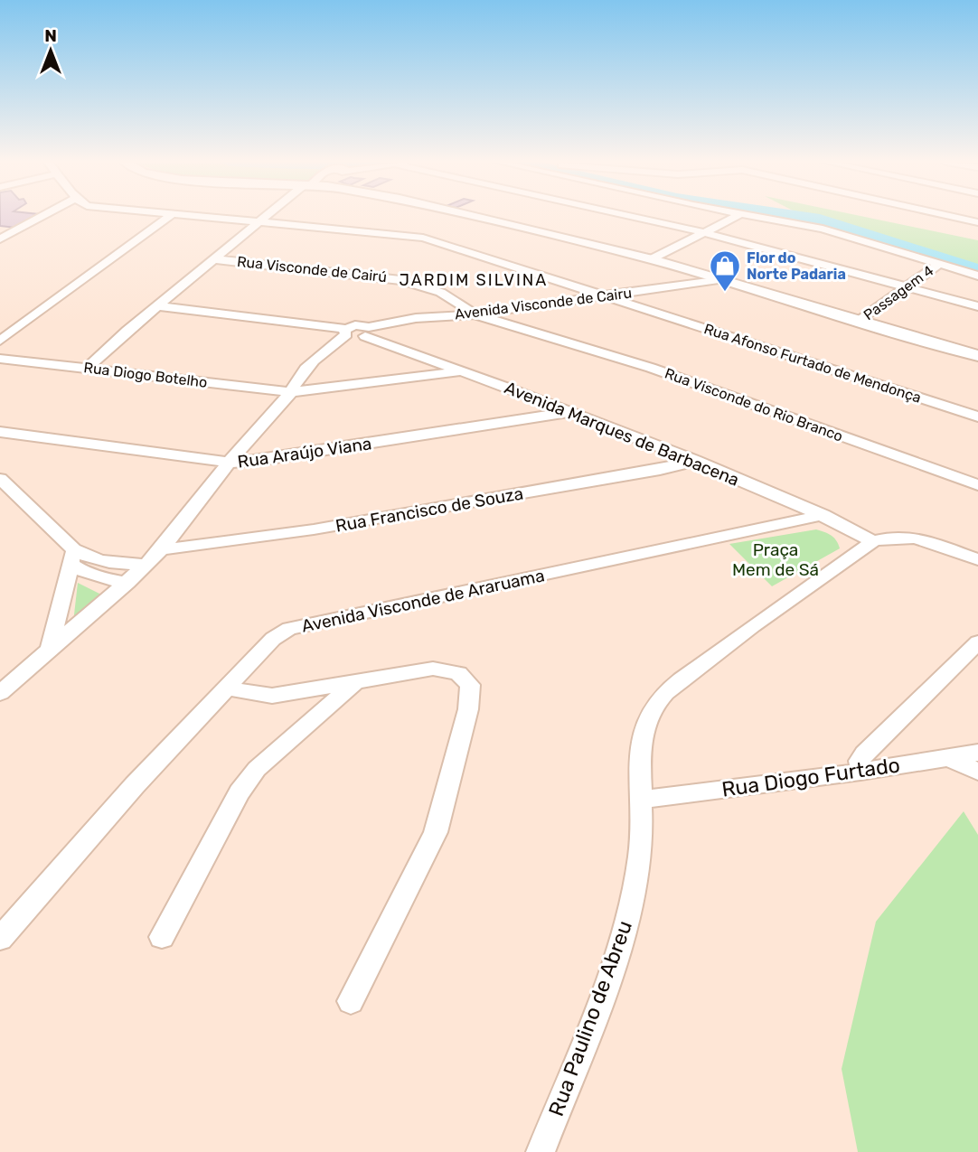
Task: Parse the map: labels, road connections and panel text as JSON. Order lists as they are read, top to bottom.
{
  "streets": {
    "street": [
      "Rua Visconde de Cairú",
      "Passagem 4",
      "Avenida Visconde de Cairu",
      "Rua Afonso Furtado de Mendonça",
      "Rua Diogo Botelho",
      "Rua Visconde do Rio Branco",
      "Avenida Marques de Barbacena",
      "Rua Araújo Viana",
      "Rua Francisco de Souza",
      "Avenida Visconde de Araruama",
      "Rua Diogo Furtado",
      "Rua Paulino de Abreu"
    ]
  },
  "crossings": [
    ["Rua Visconde de Cairú", "Avenida Visconde de Cairu"],
    ["Rua Visconde de Cairú", "Rua Visconde do Rio Branco"],
    ["Avenida Visconde de Cairu", "Rua Afonso Furtado de Mendonça"],
    ["Avenida Visconde de Cairu", "Rua Visconde do Rio Branco"],
    ["Avenida Visconde de Cairu", "Avenida Marques de Barbacena"],
    ["Rua Diogo Botelho", "Avenida Marques de Barbacena"],
    ["Avenida Marques de Barbacena", "Rua Araújo Viana"],
    ["Avenida Marques de Barbacena", "Rua Francisco de Souza"],
    ["Avenida Marques de Barbacena", "Avenida Visconde de Araruama"],
    ["Avenida Marques de Barbacena", "Rua Paulino de Abreu"],
    ["Rua Diogo Furtado", "Rua Paulino de Abreu"]
  ],
  "districts": ["JARDIM SILVINA"],
  "parks": ["Praça Mem de Sá"],
  "places": {
    "shop": ["Flor do Norte Padaria"]
  },
  "north": "top"
}
